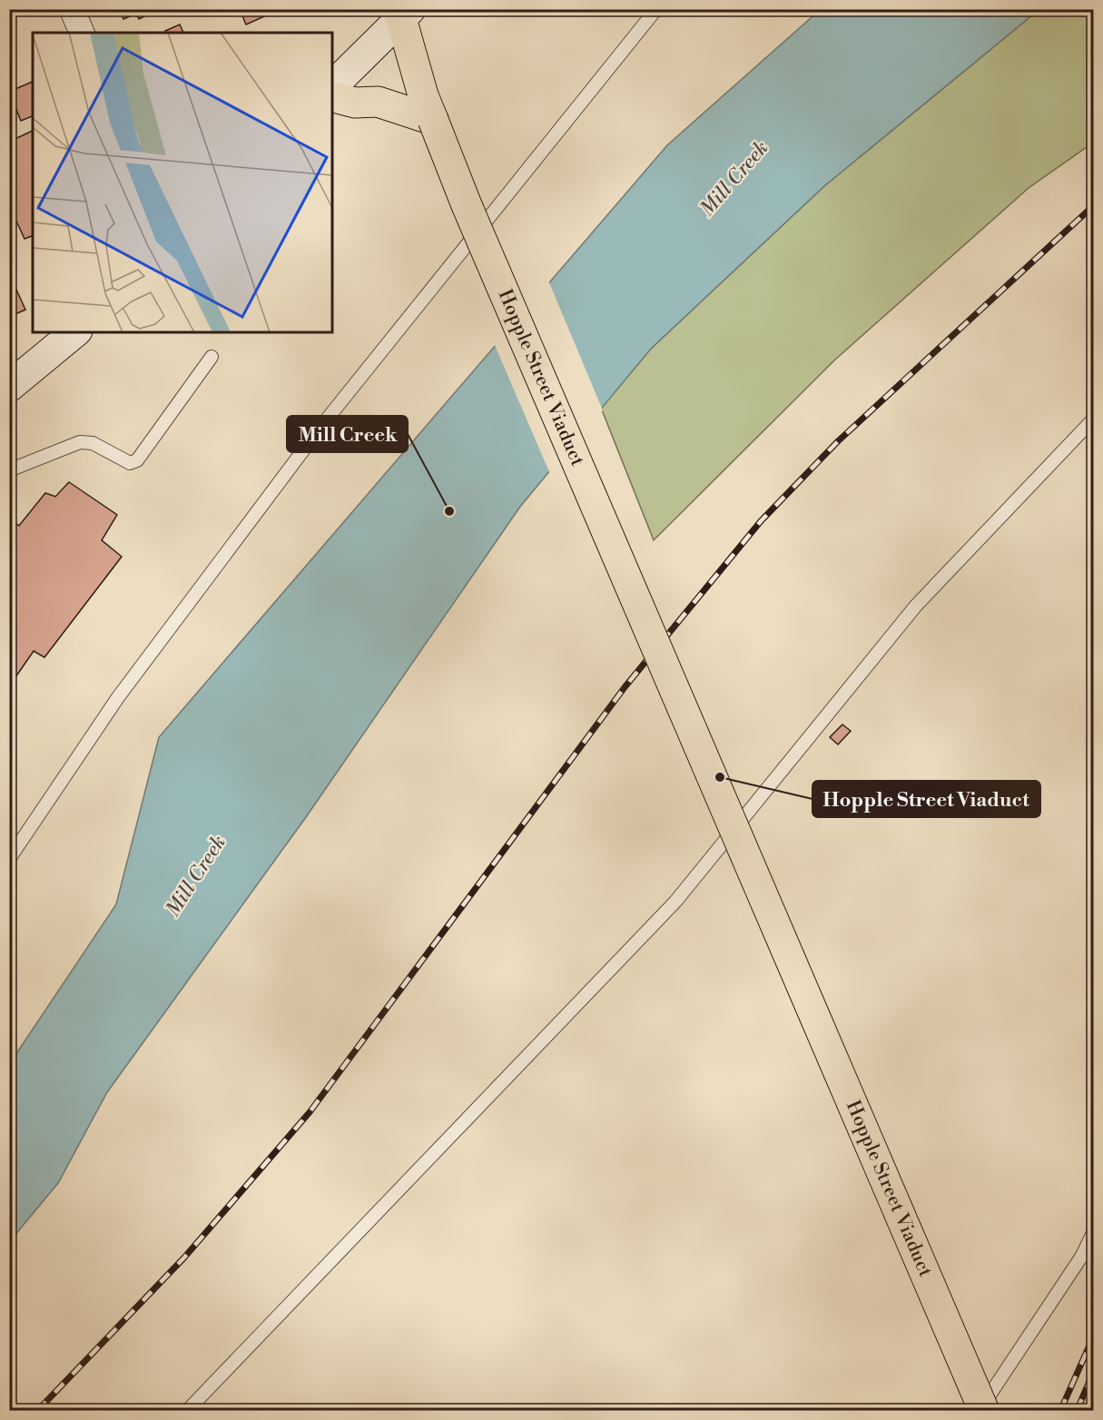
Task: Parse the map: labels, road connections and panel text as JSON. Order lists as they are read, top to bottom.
{
  "streets": {
    "main road": ["Hopple Street Viaduct"]
  },
  "water": ["Mill Creek"],
  "places": ["Mill Creek", "Hopple Street Viaduct"]
}
